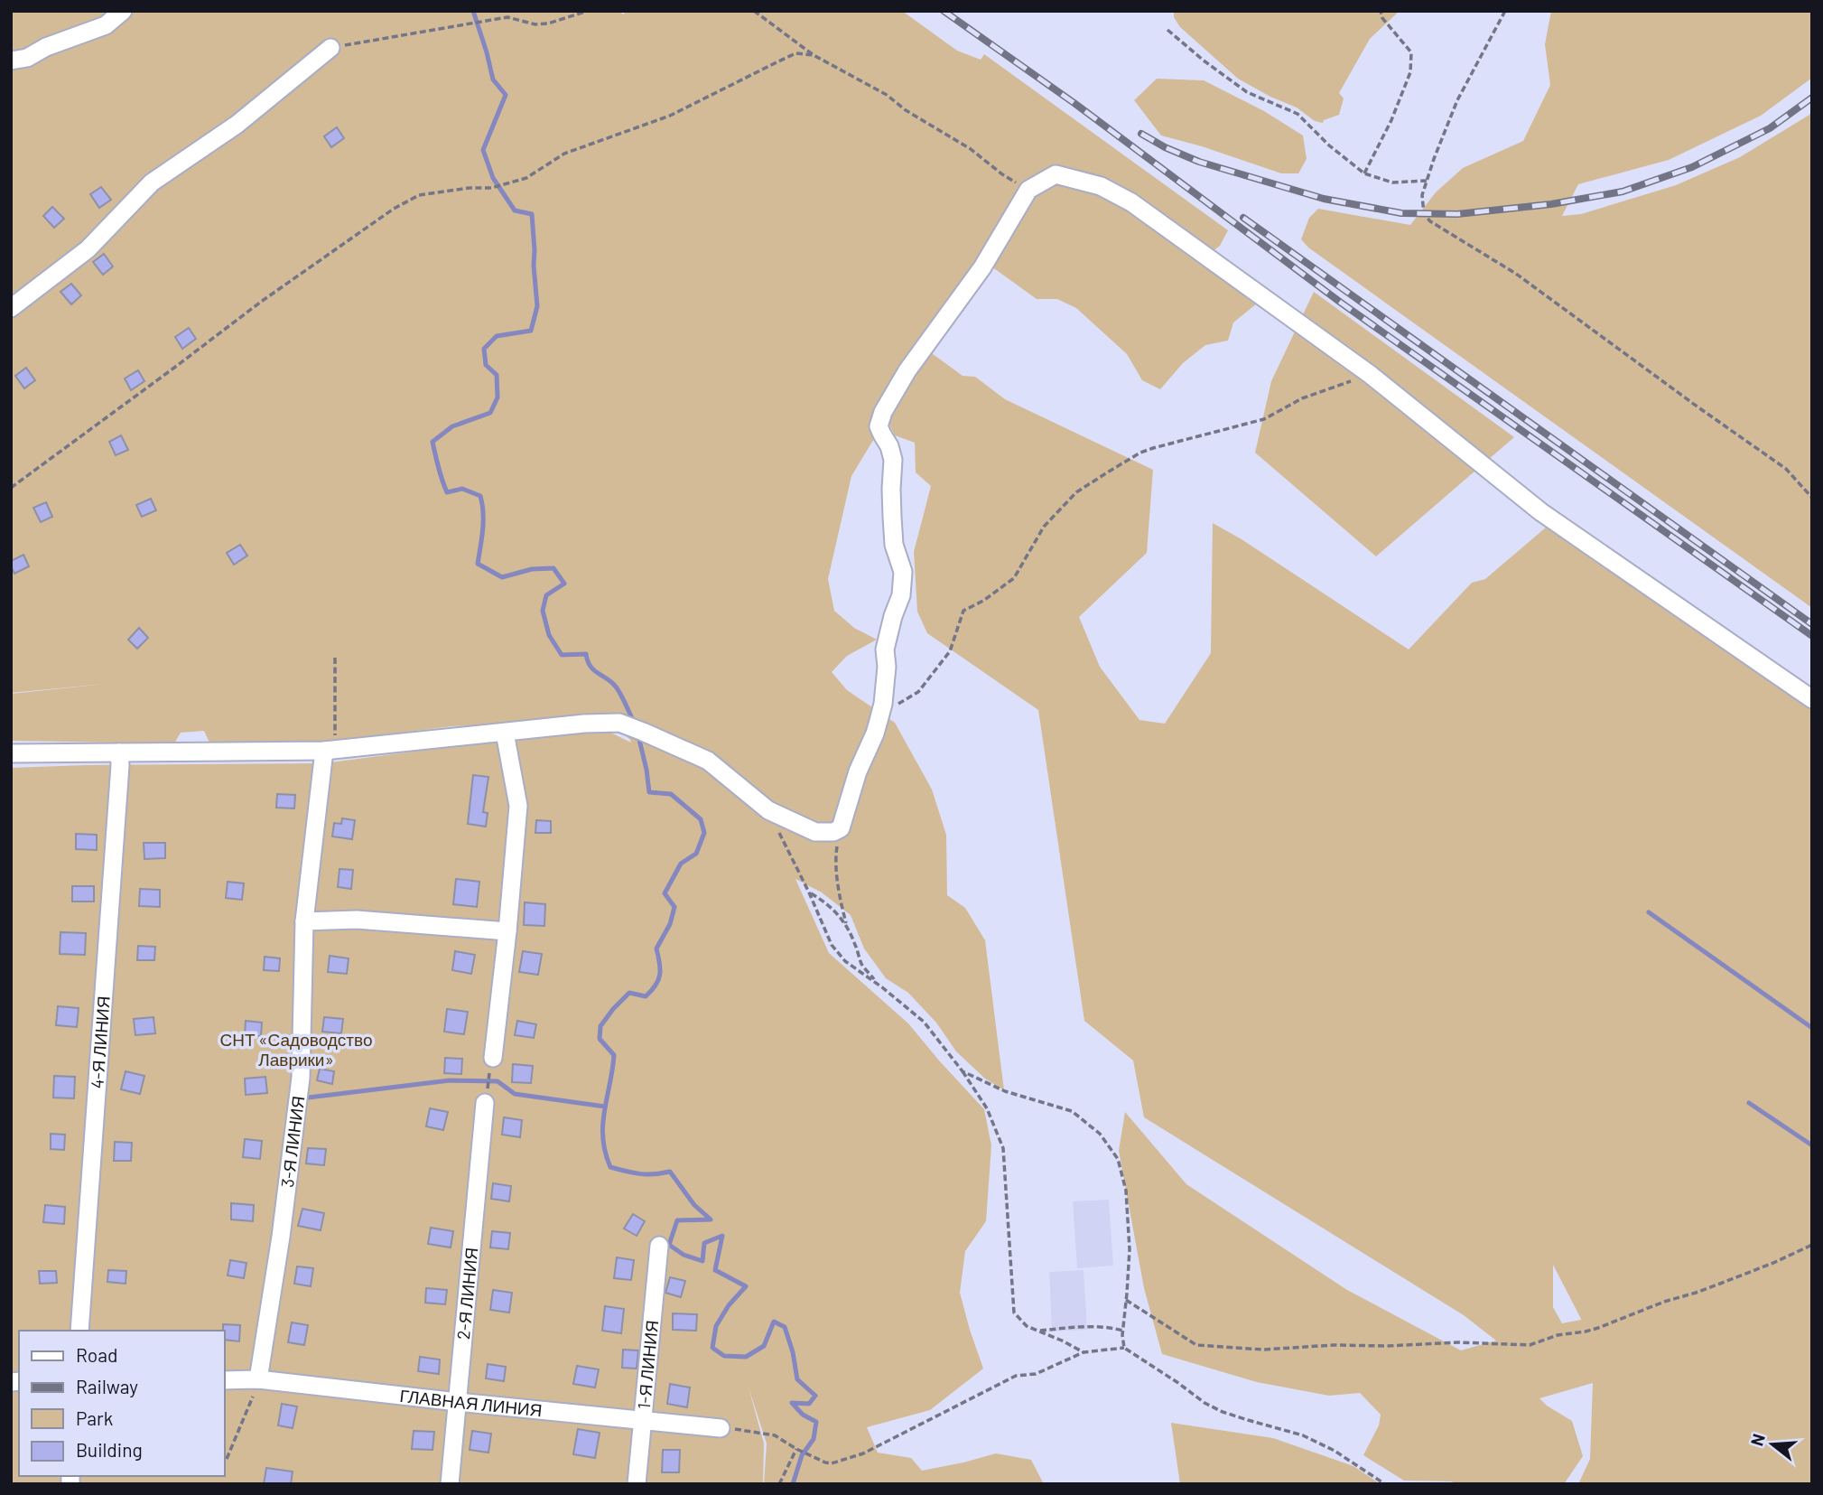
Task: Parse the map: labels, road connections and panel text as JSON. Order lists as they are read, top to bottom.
{
  "streets": {
    "street": [
      "4-Я ЛИНИЯ",
      "3-Я ЛИНИЯ",
      "2-Я ЛИНИЯ",
      "1-Я ЛИНИЯ",
      "ГЛАВНАЯ ЛИНИЯ"
    ]
  },
  "crossings": [
    ["3-Я ЛИНИЯ", "ГЛАВНАЯ ЛИНИЯ"],
    ["2-Я ЛИНИЯ", "ГЛАВНАЯ ЛИНИЯ"],
    ["1-Я ЛИНИЯ", "ГЛАВНАЯ ЛИНИЯ"]
  ],
  "parks": ["СНТ «Садоводство Лаврики»"],
  "legend": [
    "Road",
    "Railway",
    "Park",
    "Building"
  ],
  "north": "left"
}
